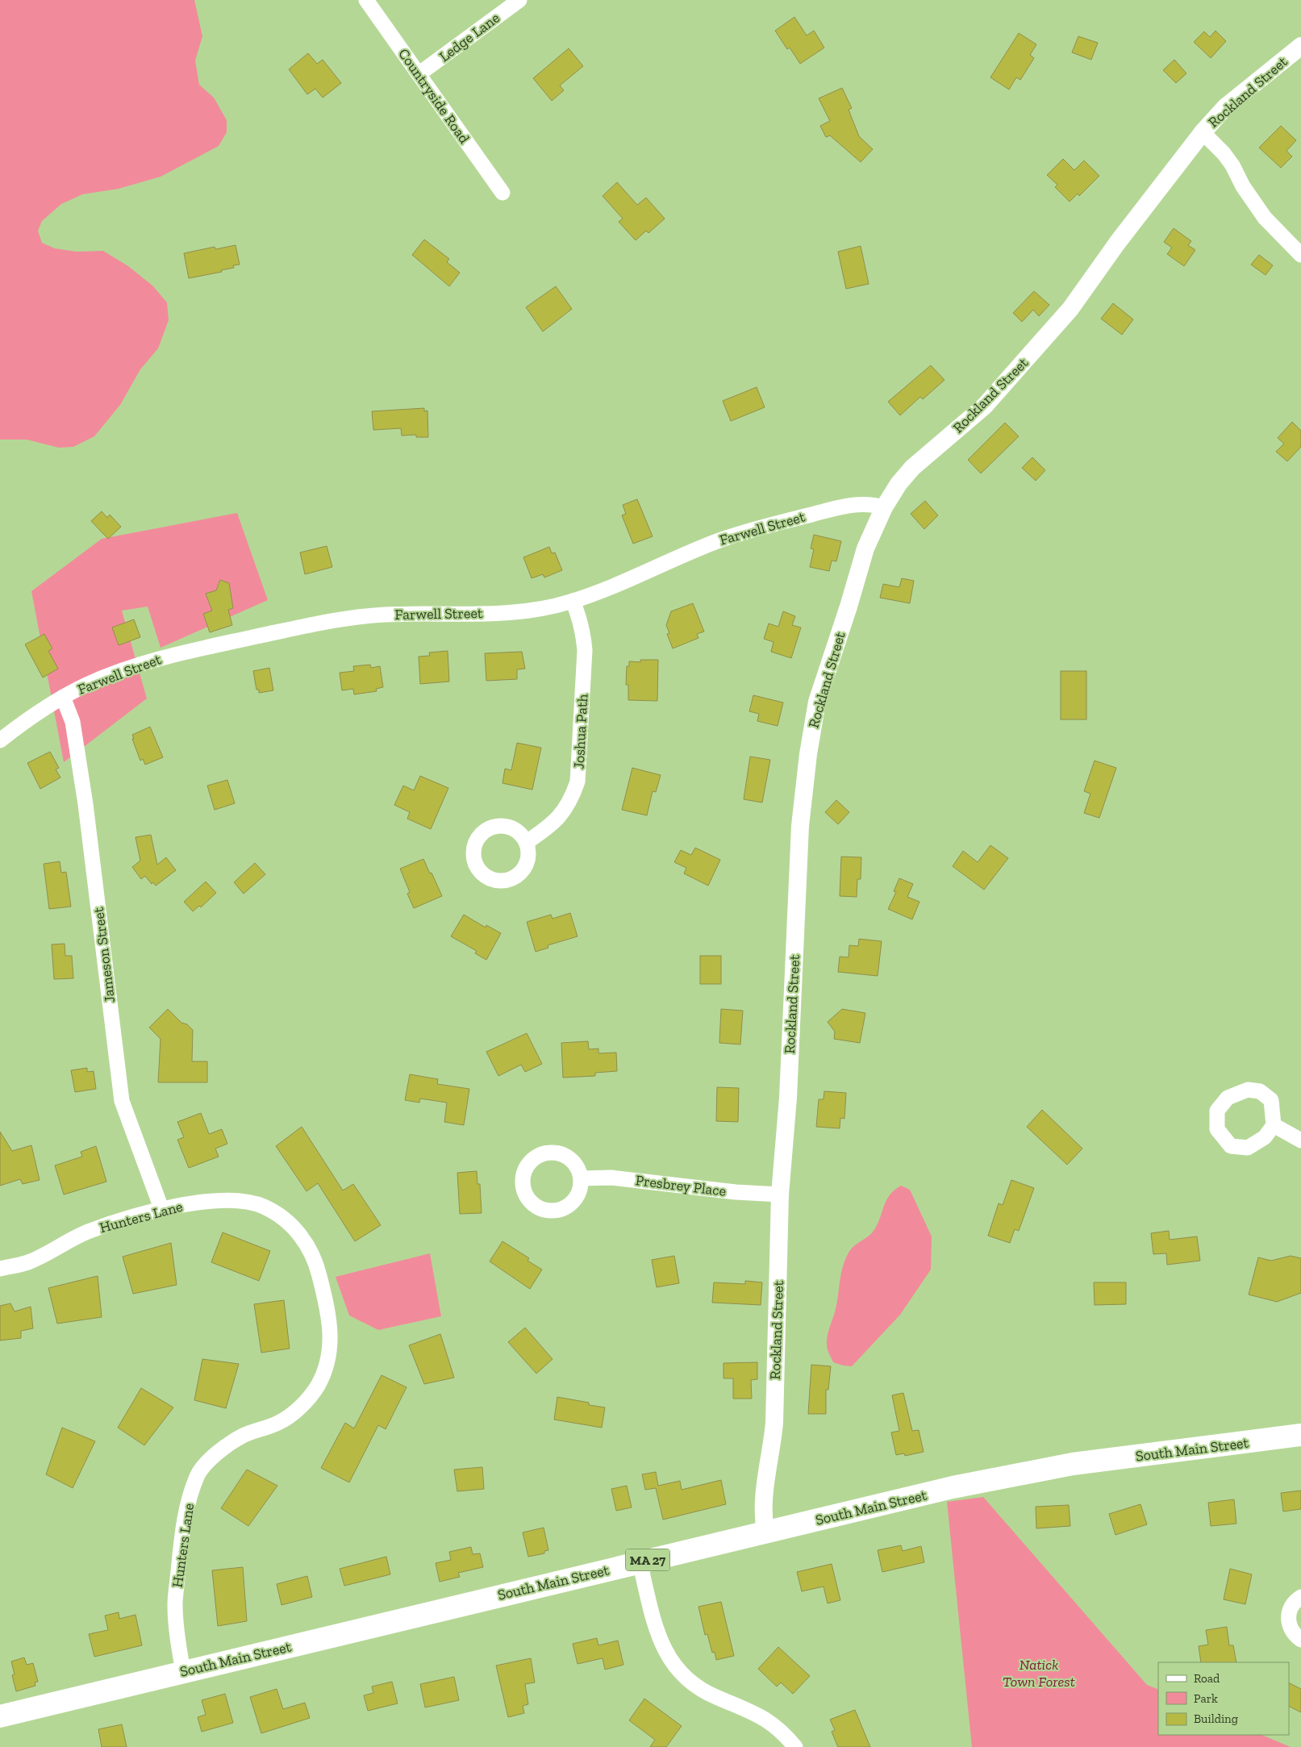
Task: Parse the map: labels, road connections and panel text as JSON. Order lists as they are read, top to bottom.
{
  "streets": {
    "main road": ["South Main Street", "MA 27"],
    "street": [
      "Ledge Lane",
      "Rockland Street",
      "Countryside Road",
      "Farwell Street",
      "Joshua Path",
      "Jameson Street",
      "Presbrey Place",
      "Hunters Lane"
    ]
  },
  "crossings": [
    ["Ledge Lane", "Countryside Road"],
    ["Rockland Street", "Farwell Street"],
    ["Rockland Street", "Presbrey Place"],
    ["Rockland Street", "South Main Street"],
    ["Farwell Street", "Joshua Path"],
    ["Farwell Street", "Jameson Street"],
    ["Jameson Street", "Hunters Lane"],
    ["Hunters Lane", "South Main Street"]
  ],
  "parks": ["Natick Town Forest"],
  "legend": ["Road", "Park", "Building"]
}
